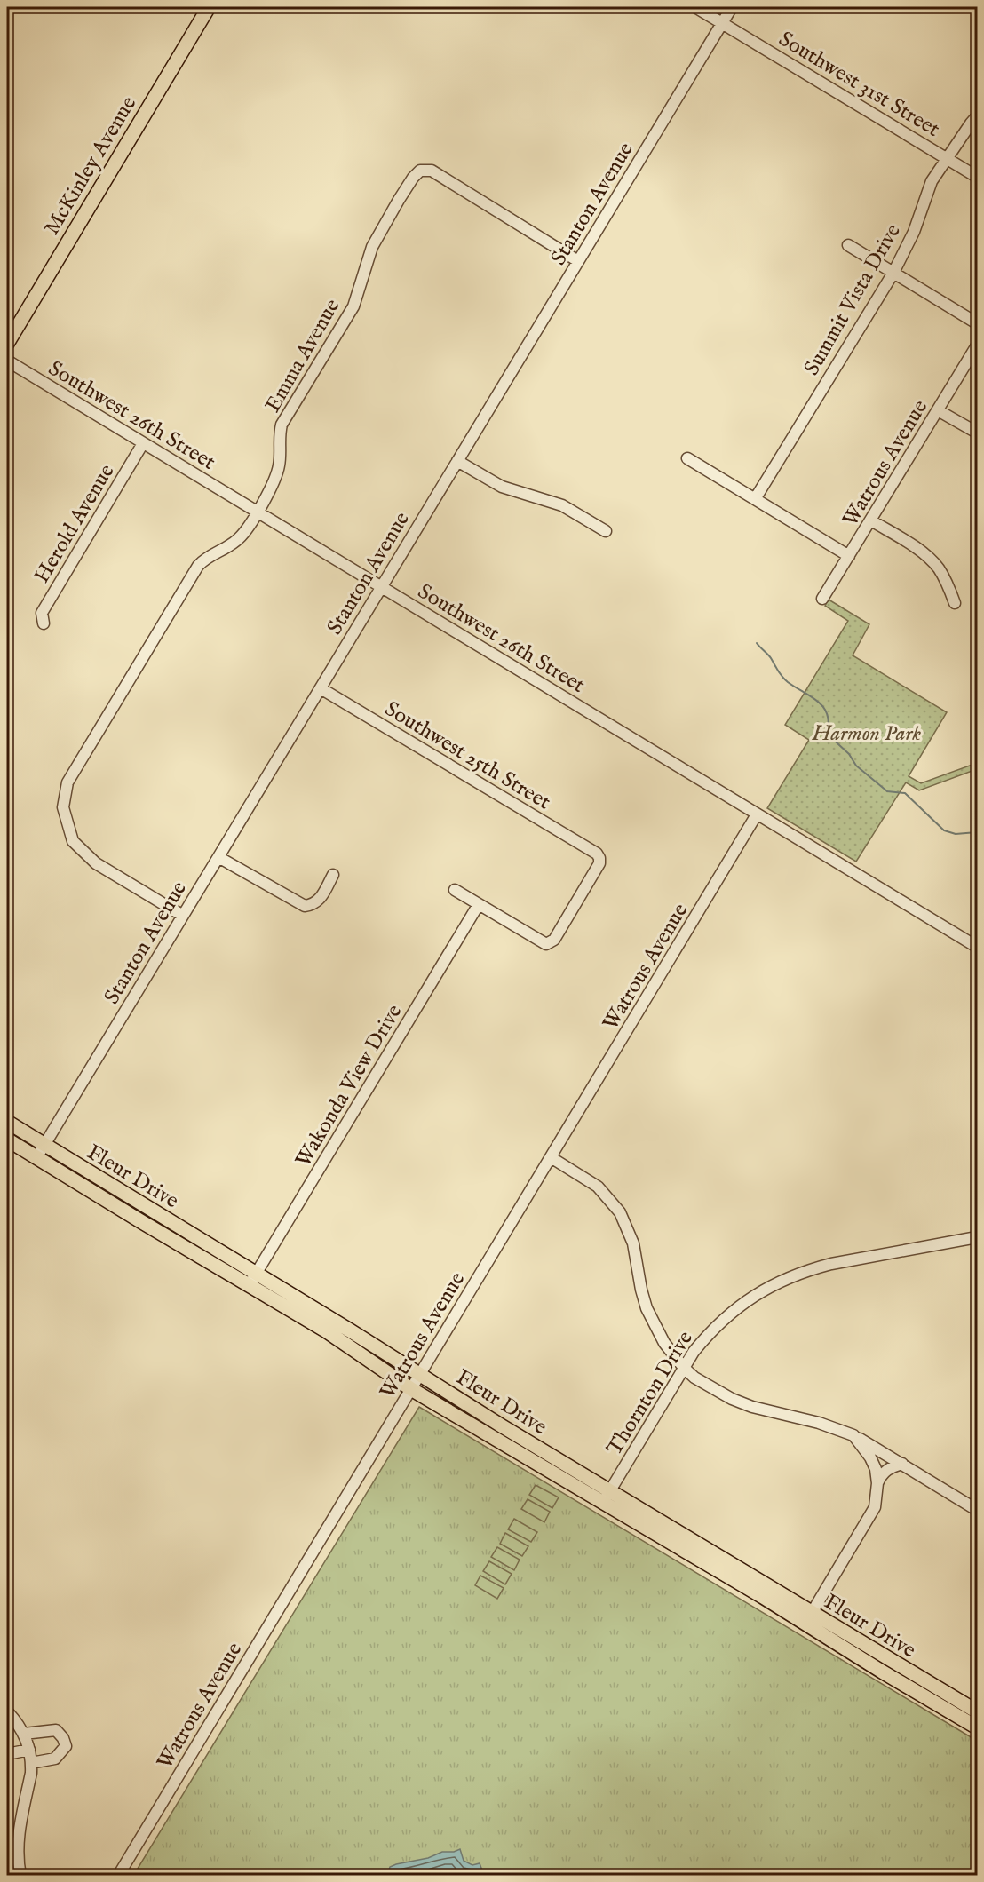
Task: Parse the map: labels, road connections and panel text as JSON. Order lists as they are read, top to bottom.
{
  "streets": {
    "main road": ["McKinley Avenue", "Fleur Drive"],
    "street": [
      "Southwest 31st Street",
      "Stanton Avenue",
      "Summit Vista Drive",
      "Emma Avenue",
      "Southwest 26th Street",
      "Watrous Avenue",
      "Herold Avenue",
      "Southwest 25th Street",
      "Wakonda View Drive",
      "Thornton Drive"
    ]
  },
  "crossings": [
    ["Southwest 31st Street", "Stanton Avenue"],
    ["Southwest 31st Street", "Summit Vista Drive"],
    ["Stanton Avenue", "Emma Avenue"],
    ["Stanton Avenue", "Southwest 26th Street"],
    ["Stanton Avenue", "Southwest 25th Street"],
    ["Stanton Avenue", "Fleur Drive"],
    ["Emma Avenue", "Southwest 26th Street"],
    ["Southwest 26th Street", "Watrous Avenue"],
    ["Southwest 26th Street", "Herold Avenue"],
    ["Watrous Avenue", "Fleur Drive"],
    ["Southwest 25th Street", "Wakonda View Drive"],
    ["Wakonda View Drive", "Fleur Drive"],
    ["Fleur Drive", "Thornton Drive"]
  ],
  "parks": ["Harmon Park"]
}
